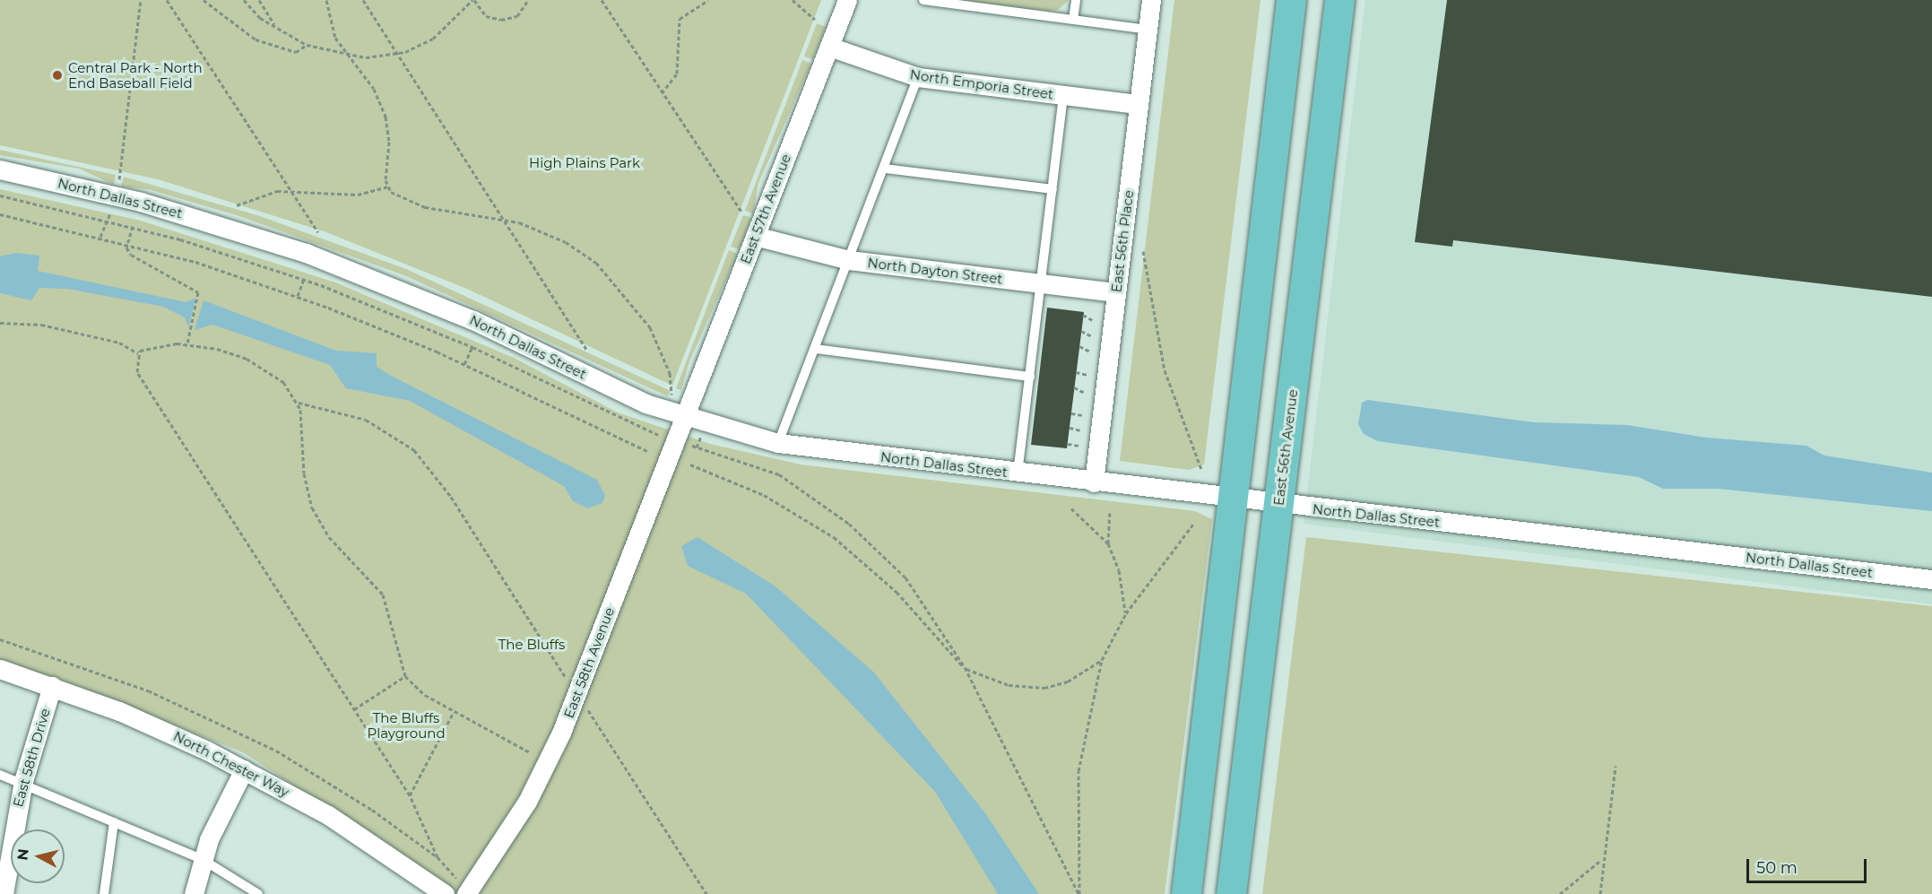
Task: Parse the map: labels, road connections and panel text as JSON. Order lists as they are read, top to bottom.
{
  "streets": {
    "main road": ["East 56th Avenue"],
    "street": [
      "North Emporia Street",
      "North Dallas Street",
      "East 57th Avenue",
      "East 56th Place",
      "North Dayton Street",
      "East 58th Avenue",
      "East 58th Drive",
      "North Chester Way"
    ]
  },
  "crossings": [
    ["North Emporia Street", "East 57th Avenue"],
    ["North Emporia Street", "East 56th Place"],
    ["North Dallas Street", "East 57th Avenue"],
    ["North Dallas Street", "East 56th Place"],
    ["North Dallas Street", "East 56th Avenue"],
    ["North Dallas Street", "East 58th Avenue"],
    ["East 57th Avenue", "North Dayton Street"],
    ["East 57th Avenue", "East 58th Avenue"],
    ["East 56th Place", "North Dayton Street"],
    ["East 58th Drive", "North Chester Way"]
  ],
  "parks": ["High Plains Park", "The Bluffs", "The Bluffs Playground"],
  "places": ["Central Park - North End Baseball Field"],
  "scale_bar": "50 m",
  "north": "left"
}
